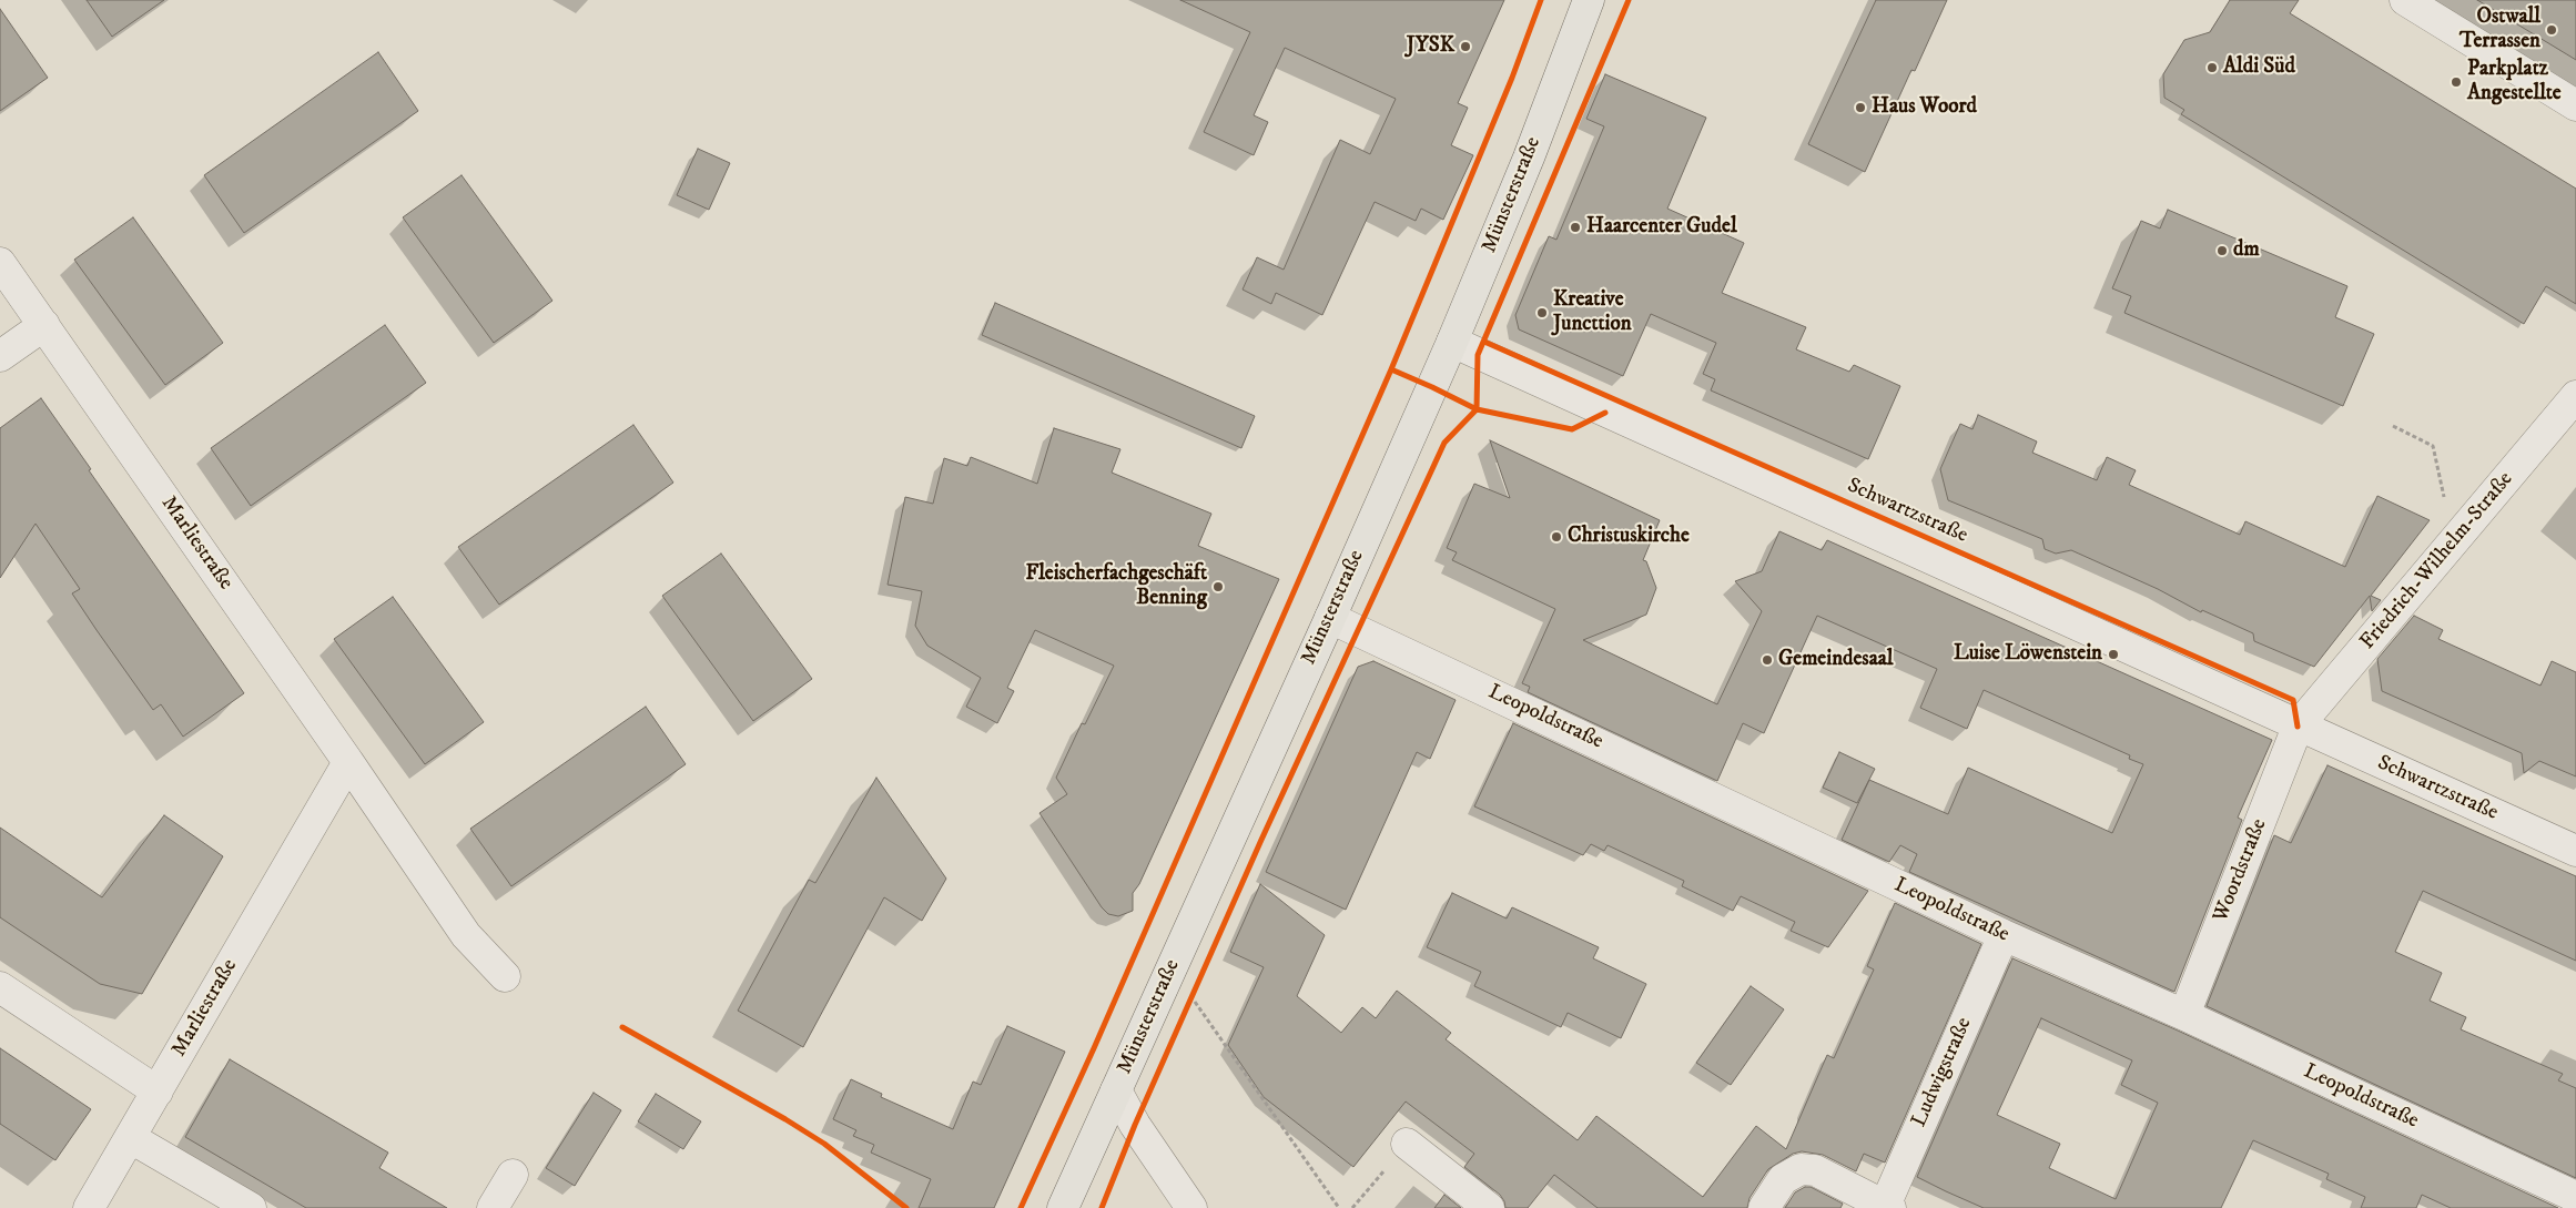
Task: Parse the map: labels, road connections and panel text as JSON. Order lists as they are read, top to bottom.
{
  "streets": {
    "main road": ["Münsterstraße"],
    "street": [
      "Schwartzstraße",
      "Marliestraße",
      "Friedrich-Wilhelm-Straße",
      "Leopoldstraße",
      "Woordstraße",
      "Ludwigstraße"
    ]
  },
  "crossings": [
    ["Münsterstraße", "Schwartzstraße"],
    ["Münsterstraße", "Leopoldstraße"],
    ["Schwartzstraße", "Friedrich-Wilhelm-Straße"],
    ["Schwartzstraße", "Woordstraße"],
    ["Friedrich-Wilhelm-Straße", "Woordstraße"],
    ["Leopoldstraße", "Woordstraße"],
    ["Leopoldstraße", "Ludwigstraße"]
  ],
  "places": [
    "Ostwall Terrassen",
    "JYSK",
    "Aldi Süd",
    "Parkplatz Angestellte",
    "Haus Woord",
    "Haarcenter Gudel",
    "dm",
    "Kreative Juncttion",
    "Christuskirche",
    "Fleischerfachgeschäft Benning",
    "Luise Löwenstein",
    "Gemeindesaal"
  ]
}
